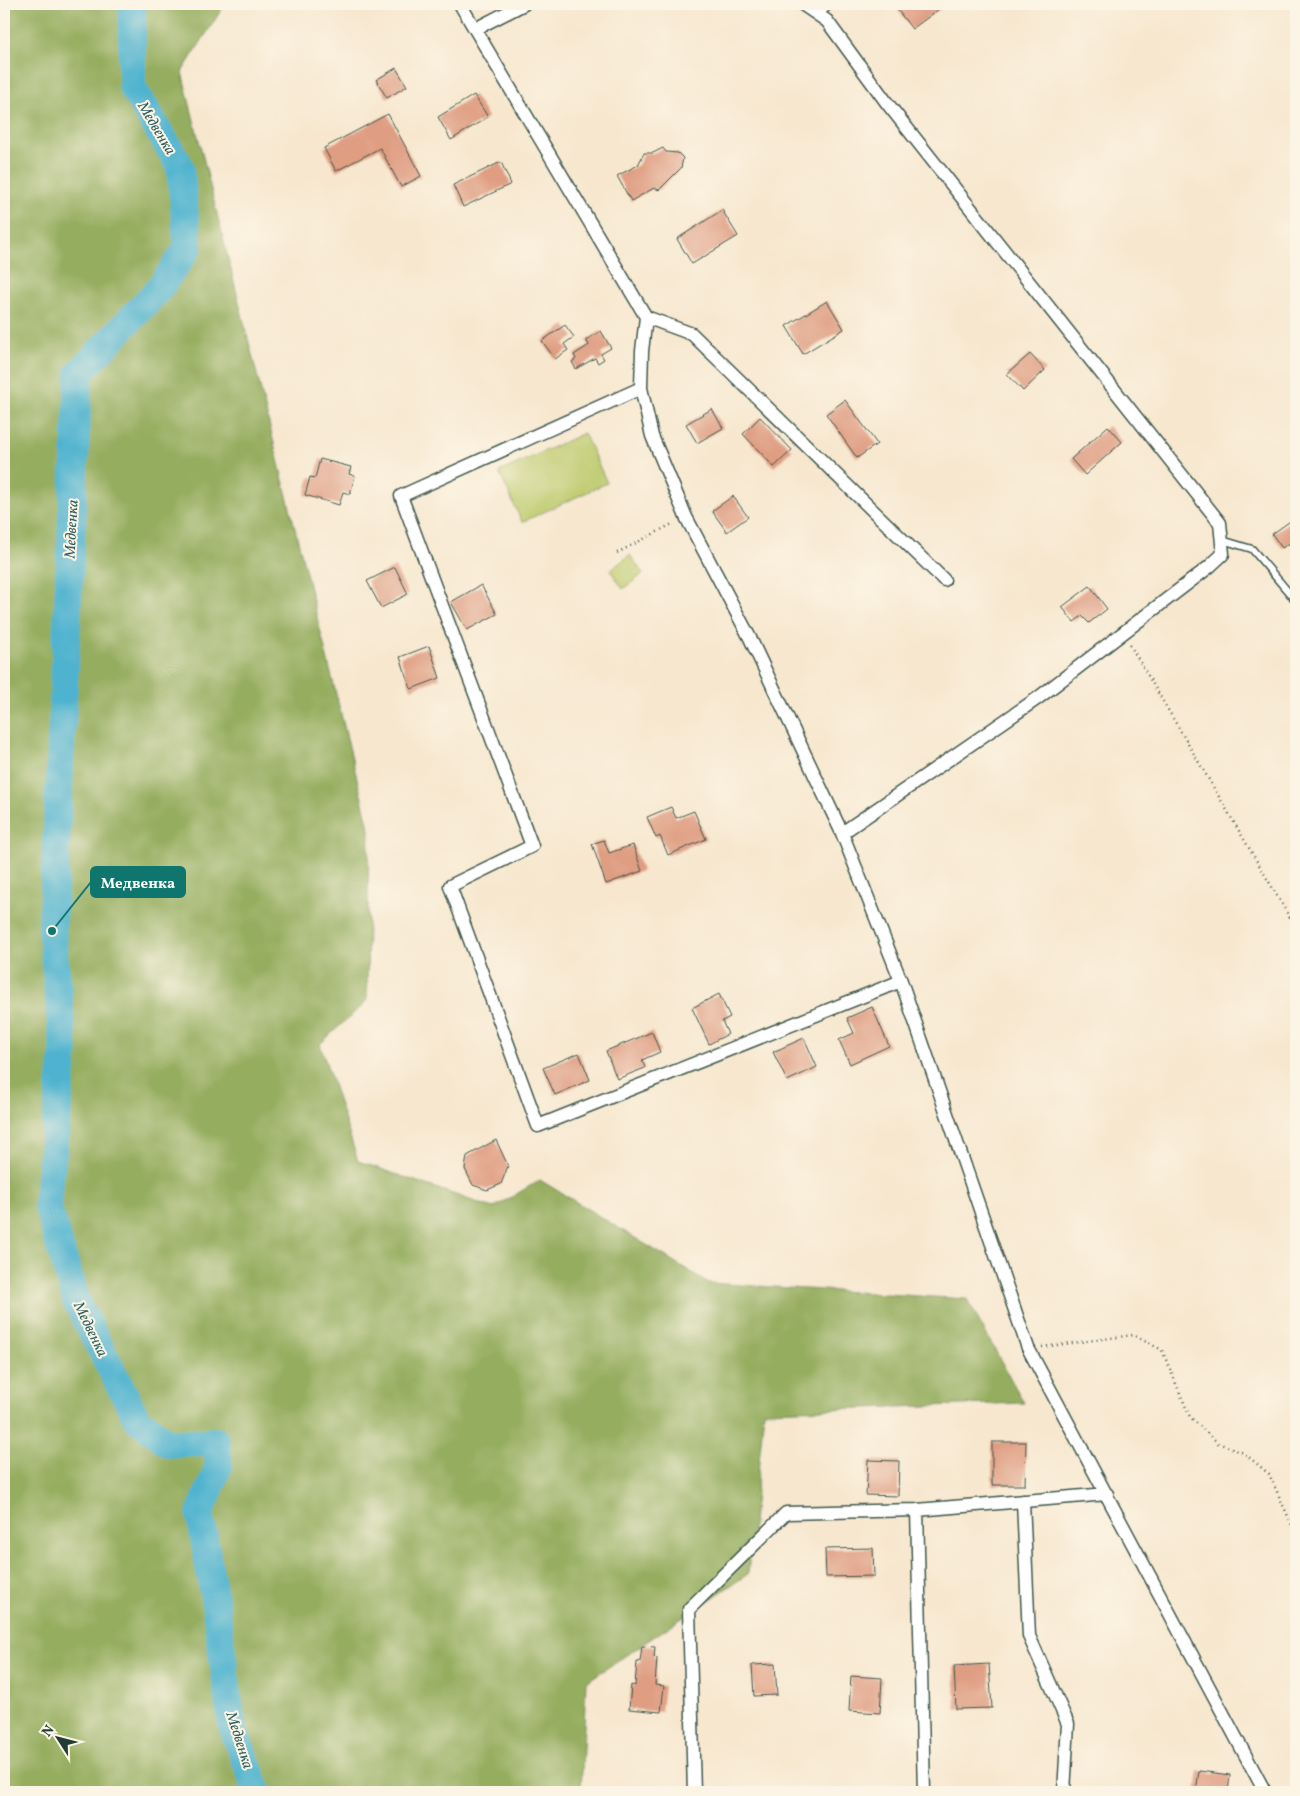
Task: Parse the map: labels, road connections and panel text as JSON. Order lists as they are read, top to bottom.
{
  "water": ["Медвенка"],
  "places": ["Медвенка"],
  "north": "top left"
}
